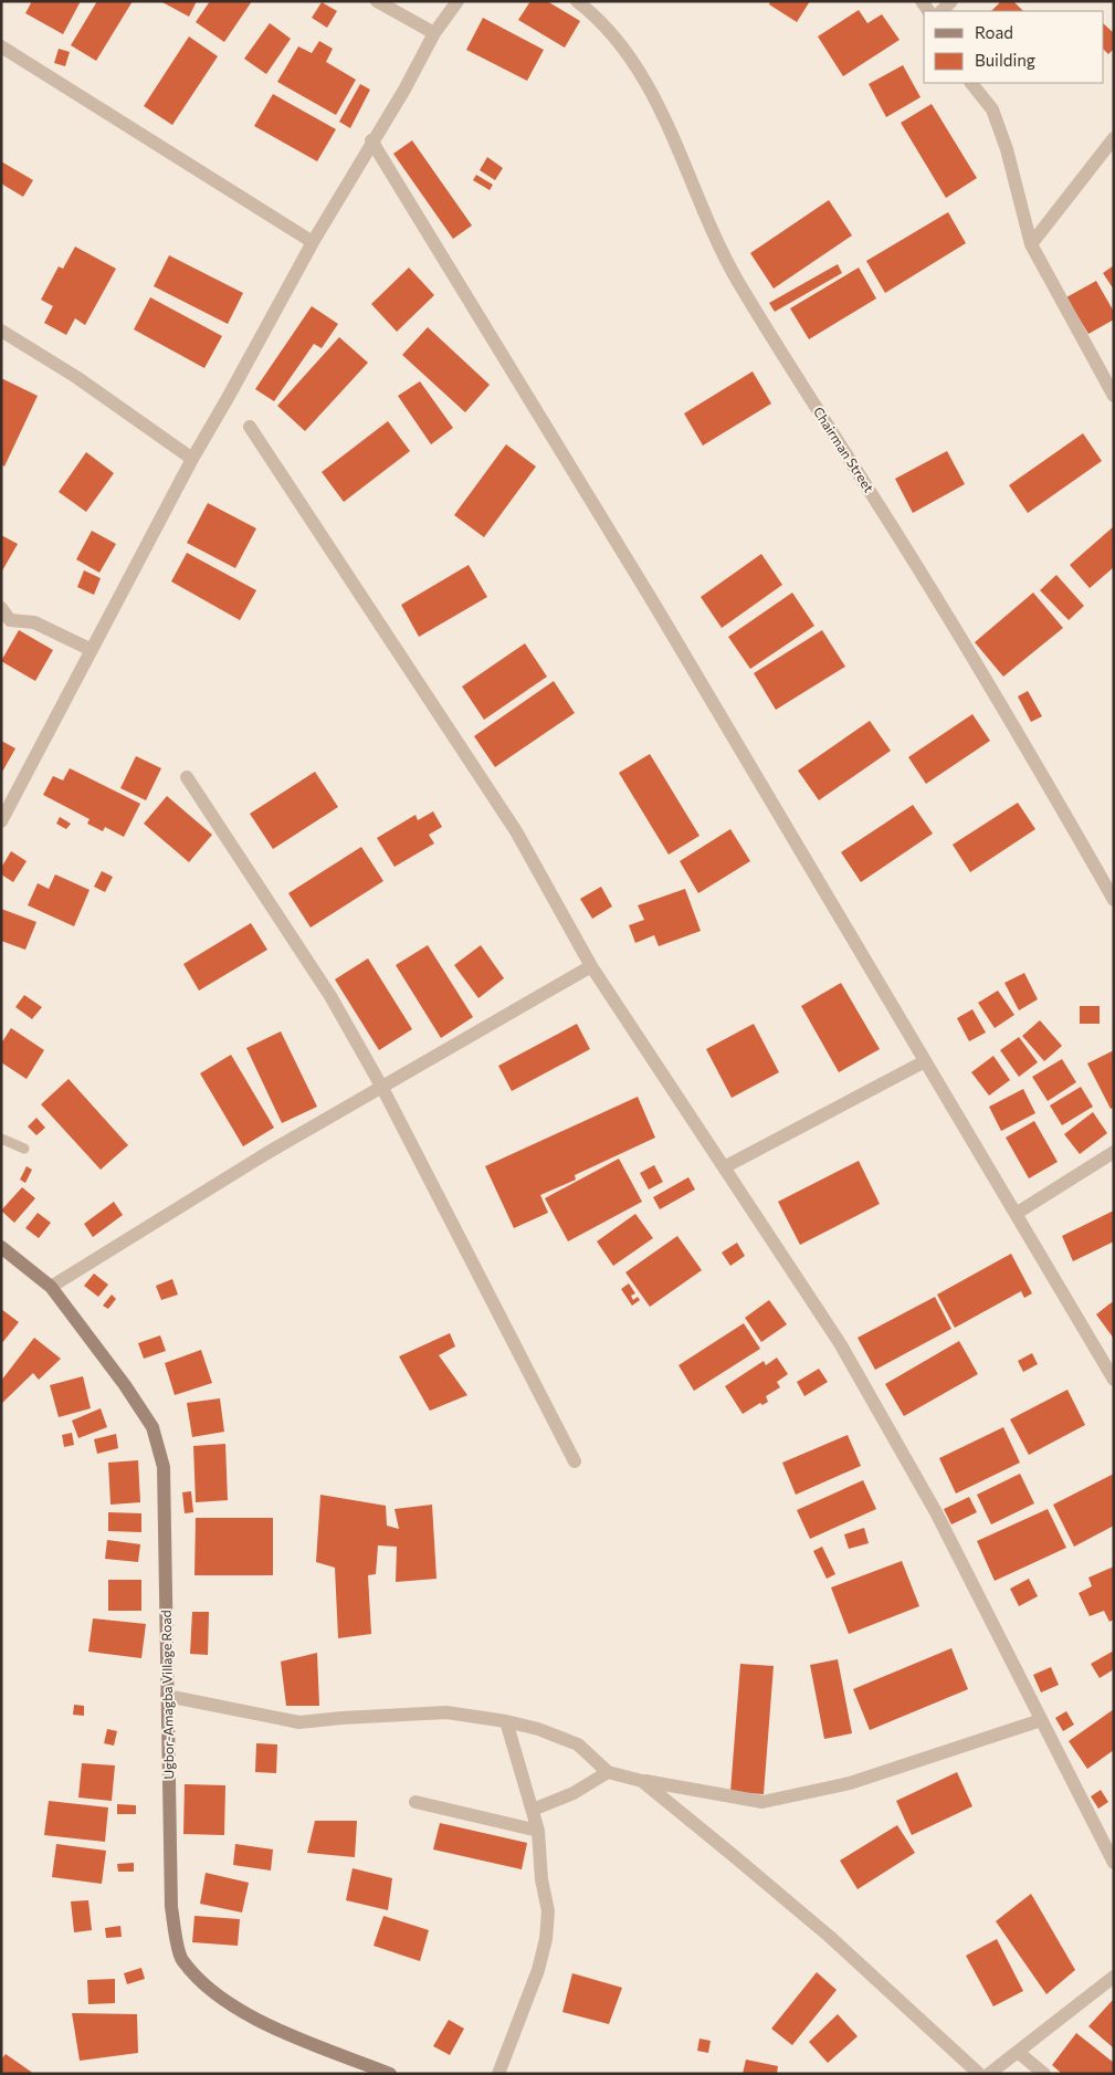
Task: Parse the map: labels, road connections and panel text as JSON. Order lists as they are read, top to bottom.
{
  "streets": {
    "street": ["Chairman Street", "Ugbor-Amagba Village Road"]
  },
  "legend": ["Road", "Building"]
}
